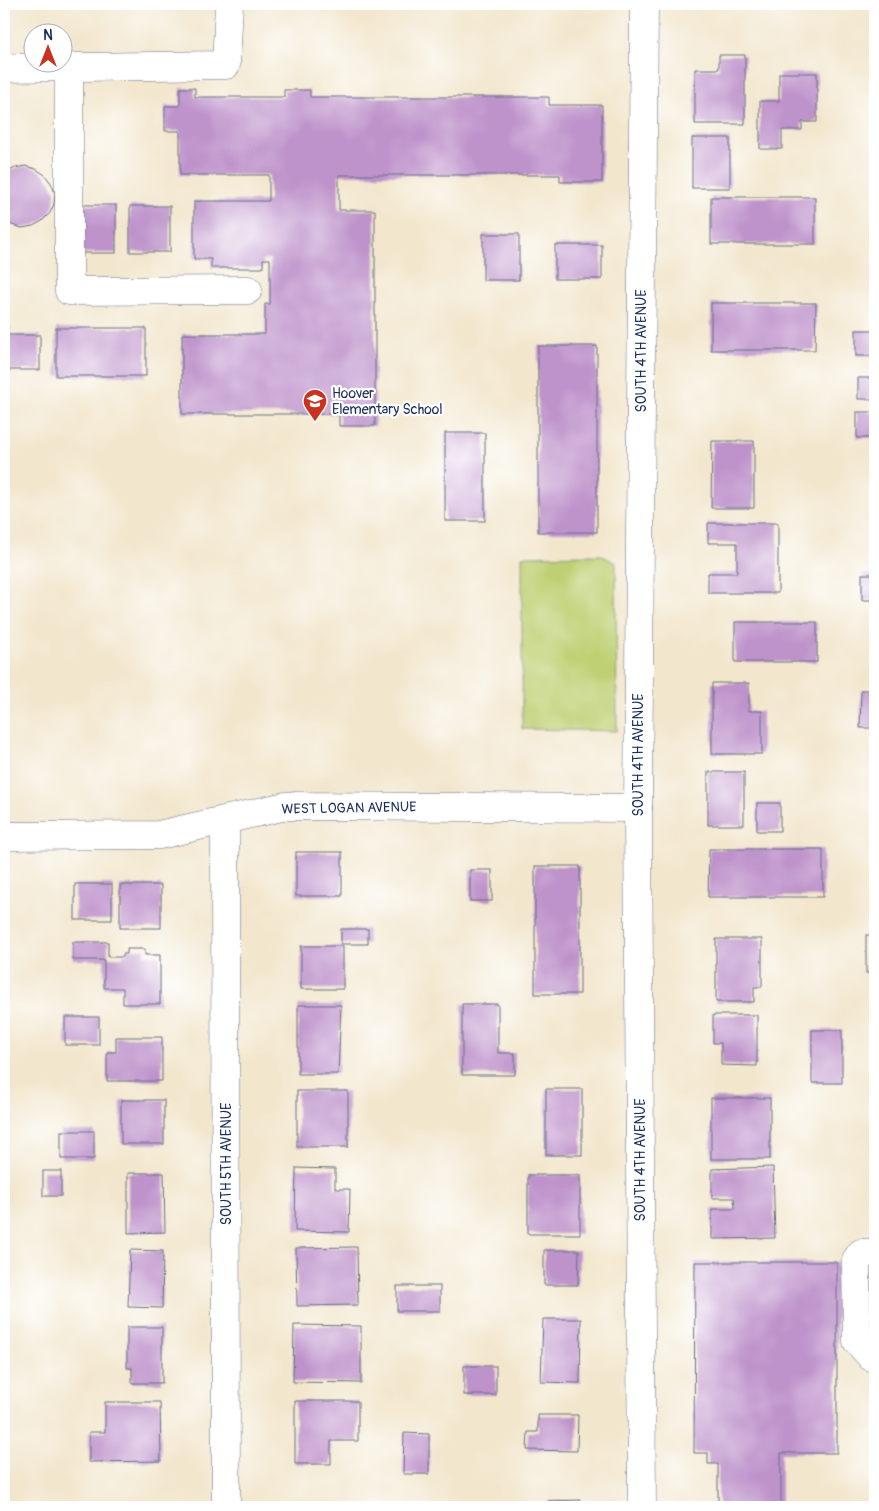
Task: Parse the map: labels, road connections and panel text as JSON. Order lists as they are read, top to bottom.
{
  "streets": {
    "street": ["SOUTH 4TH AVENUE", "WEST LOGAN AVENUE", "SOUTH 5TH AVENUE"]
  },
  "crossings": [
    ["SOUTH 4TH AVENUE", "WEST LOGAN AVENUE"],
    ["WEST LOGAN AVENUE", "SOUTH 5TH AVENUE"]
  ],
  "places": {
    "school or university": ["Hoover Elementary School"]
  },
  "north": "top"
}
